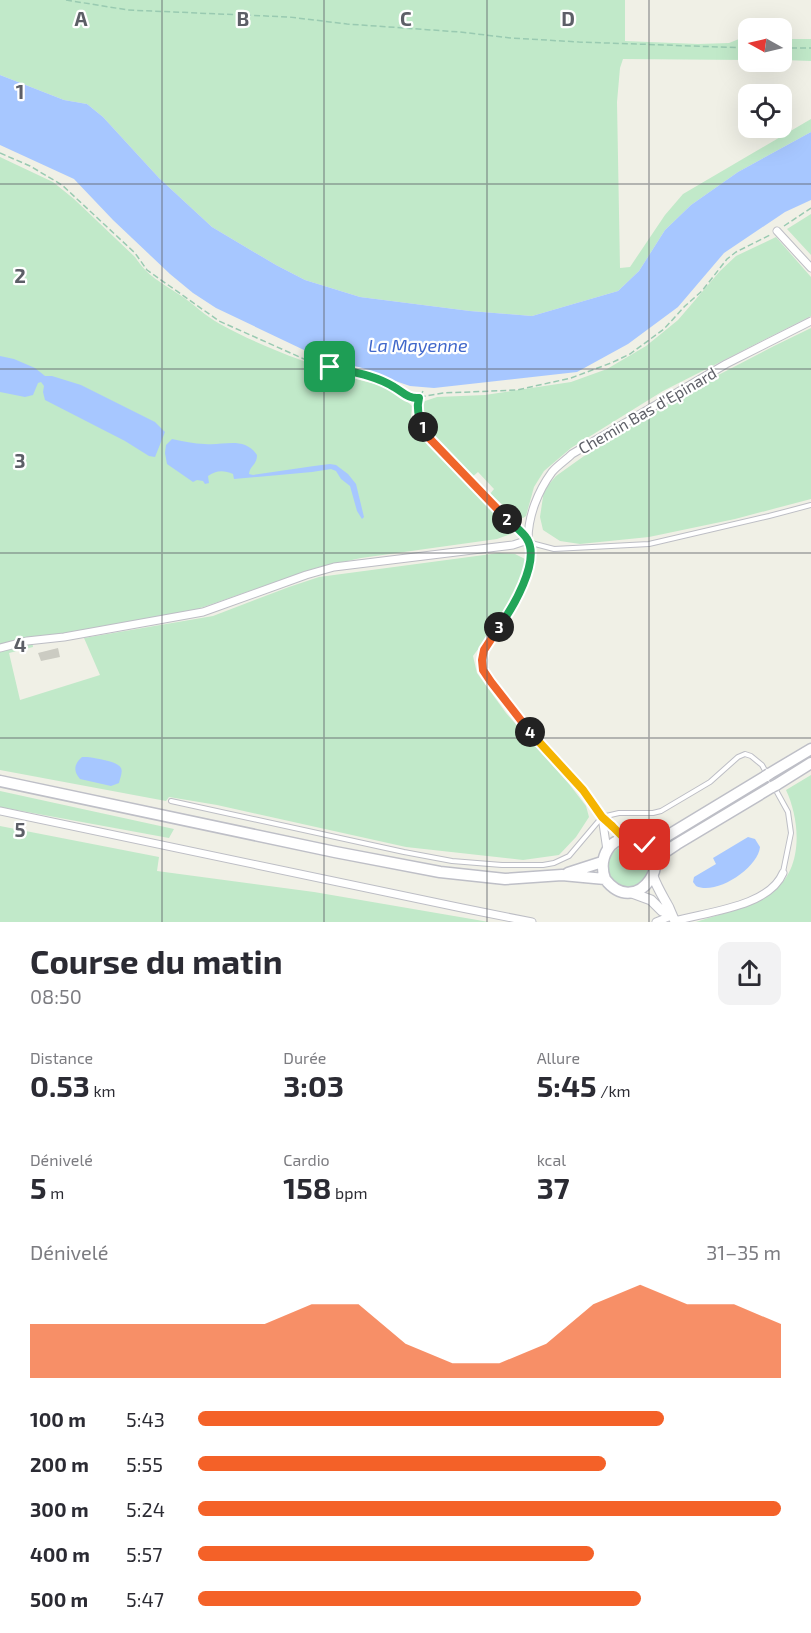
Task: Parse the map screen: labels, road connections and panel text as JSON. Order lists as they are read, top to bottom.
{
  "streets": {
    "street": ["Chemin Bas d'Epinard"]
  },
  "water": ["La Mayenne"],
  "north": "left",
  "page": {
    "pins": [
      "1",
      "2",
      "3",
      "4"
    ],
    "heading": ["Course du matin", "08:50"],
    "stats": [
      ["Distance", "0.53 km"],
      ["Durée", "3:03"],
      ["Allure", "5:45 /km"],
      ["Dénivelé", "5 m"],
      ["Cardio", "158 bpm"],
      ["kcal", "37"]
    ],
    "chart": ["Dénivelé", "31–35 m"],
    "list": [
      {
        "name": "100 m",
        "note": "5:43"
      },
      {
        "name": "200 m",
        "note": "5:55"
      },
      {
        "name": "300 m",
        "note": "5:24"
      },
      {
        "name": "400 m",
        "note": "5:57"
      },
      {
        "name": "500 m",
        "note": "5:47"
      }
    ]
  },
  "grid": {
    "columns": [
      "A",
      "B",
      "C",
      "D"
    ],
    "rows": [
      "1",
      "2",
      "3",
      "4",
      "5"
    ]
  }
}
